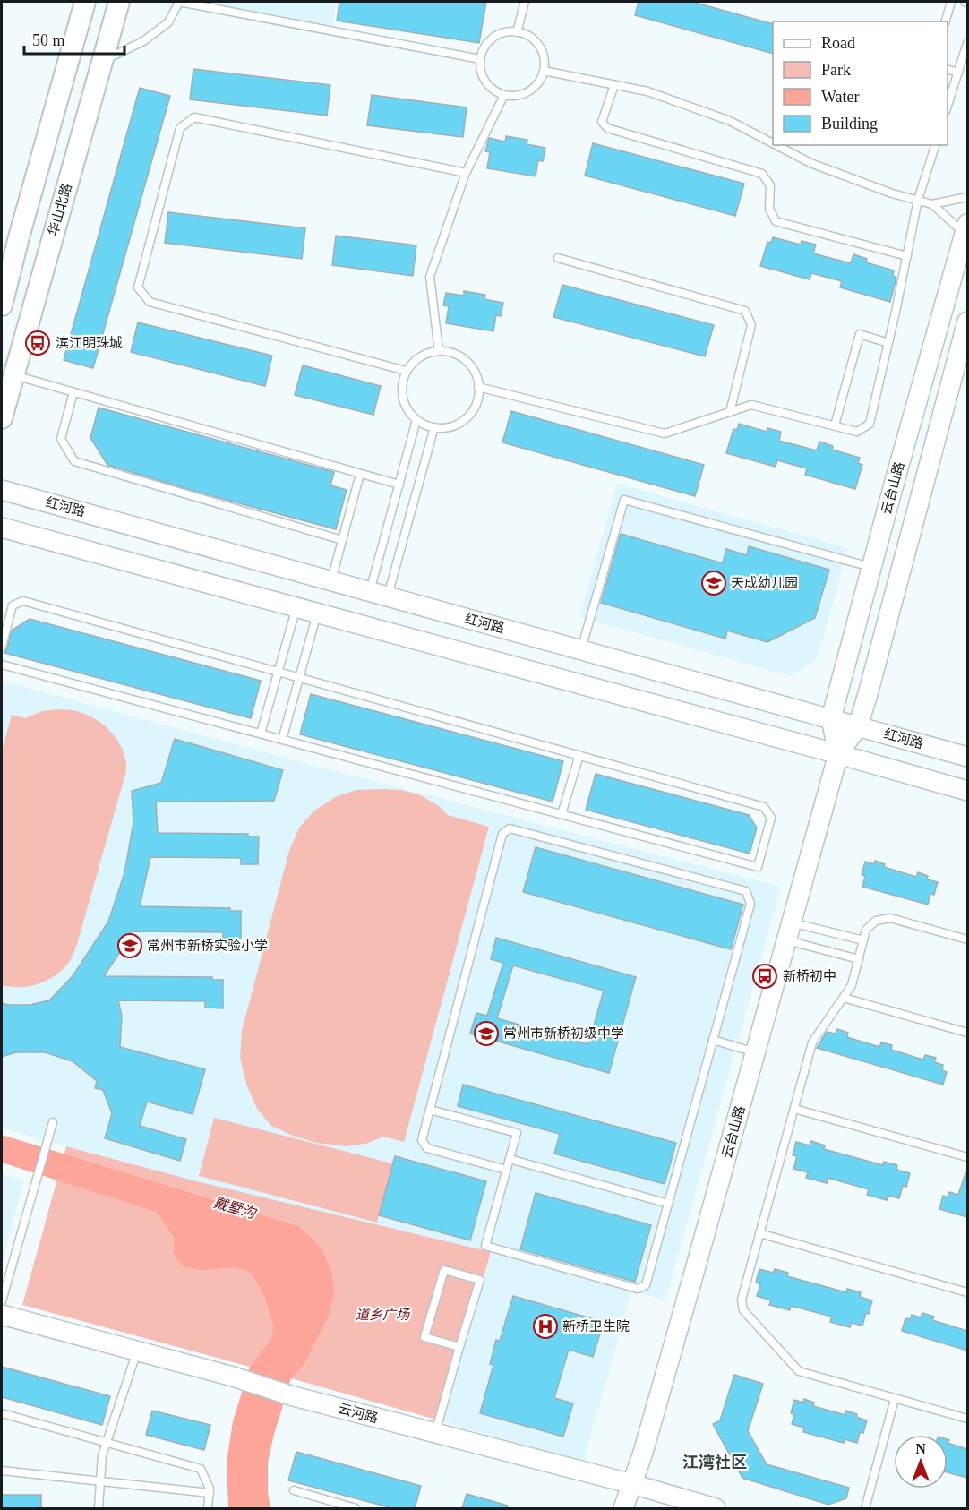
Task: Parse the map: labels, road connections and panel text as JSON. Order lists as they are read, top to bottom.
{
  "streets": {
    "main road": ["华山北路"],
    "street": ["云台山路", "红河路", "云河路"]
  },
  "crossings": [
    ["云台山路", "红河路"],
    ["云台山路", "云河路"]
  ],
  "districts": ["江湾社区"],
  "water": ["戴墅沟"],
  "parks": ["道乡广场"],
  "places": {
    "bus stop": ["滨江明珠城", "新桥初中"],
    "school or university": ["天成幼儿园", "常州市新桥实验小学", "常州市新桥初级中学"],
    "hospital": ["新桥卫生院"]
  },
  "legend": [
    "Road",
    "Park",
    "Water",
    "Building"
  ],
  "scale_bar": "50 m",
  "north": "top"
}
